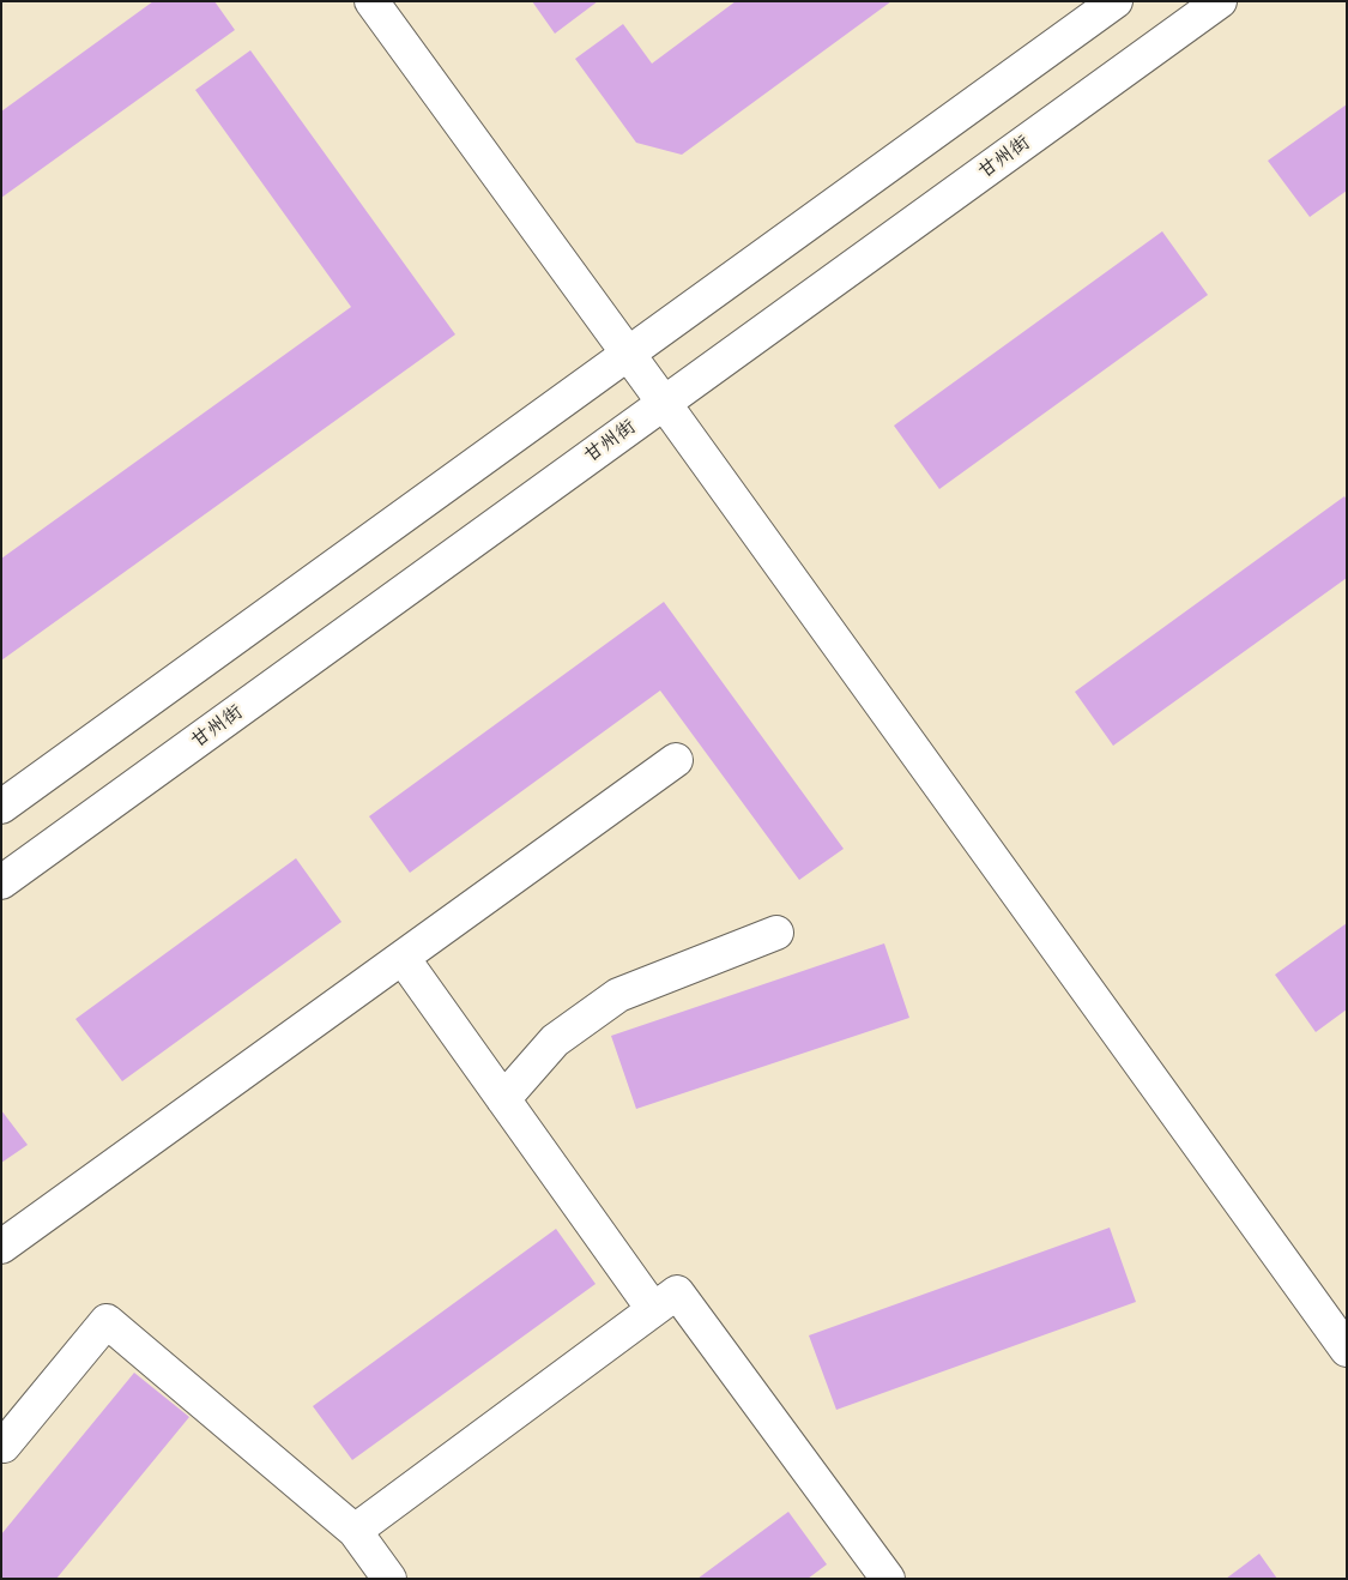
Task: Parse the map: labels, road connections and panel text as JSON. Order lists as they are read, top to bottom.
{
  "streets": {
    "street": ["甘州街"]
  }
}
